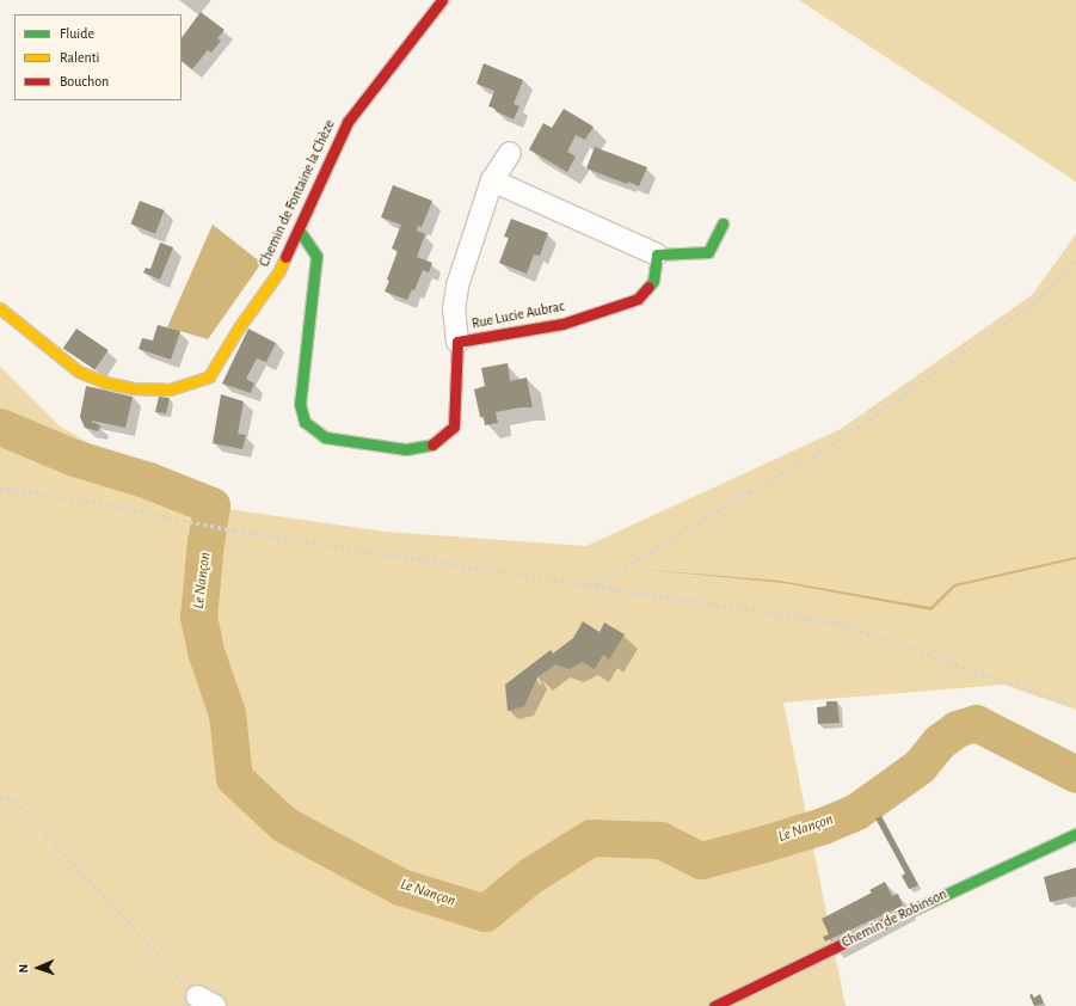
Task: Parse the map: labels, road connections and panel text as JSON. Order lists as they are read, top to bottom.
{
  "streets": {
    "street": ["Chemin de Fontaine la Chèze", "Rue Lucie Aubrac", "Chemin de Robinson"]
  },
  "crossings": [
    ["Chemin de Fontaine la Chèze", "Rue Lucie Aubrac"]
  ],
  "water": ["Le Nançon"],
  "legend": ["Fluide", "Ralenti", "Bouchon"],
  "north": "left"
}
